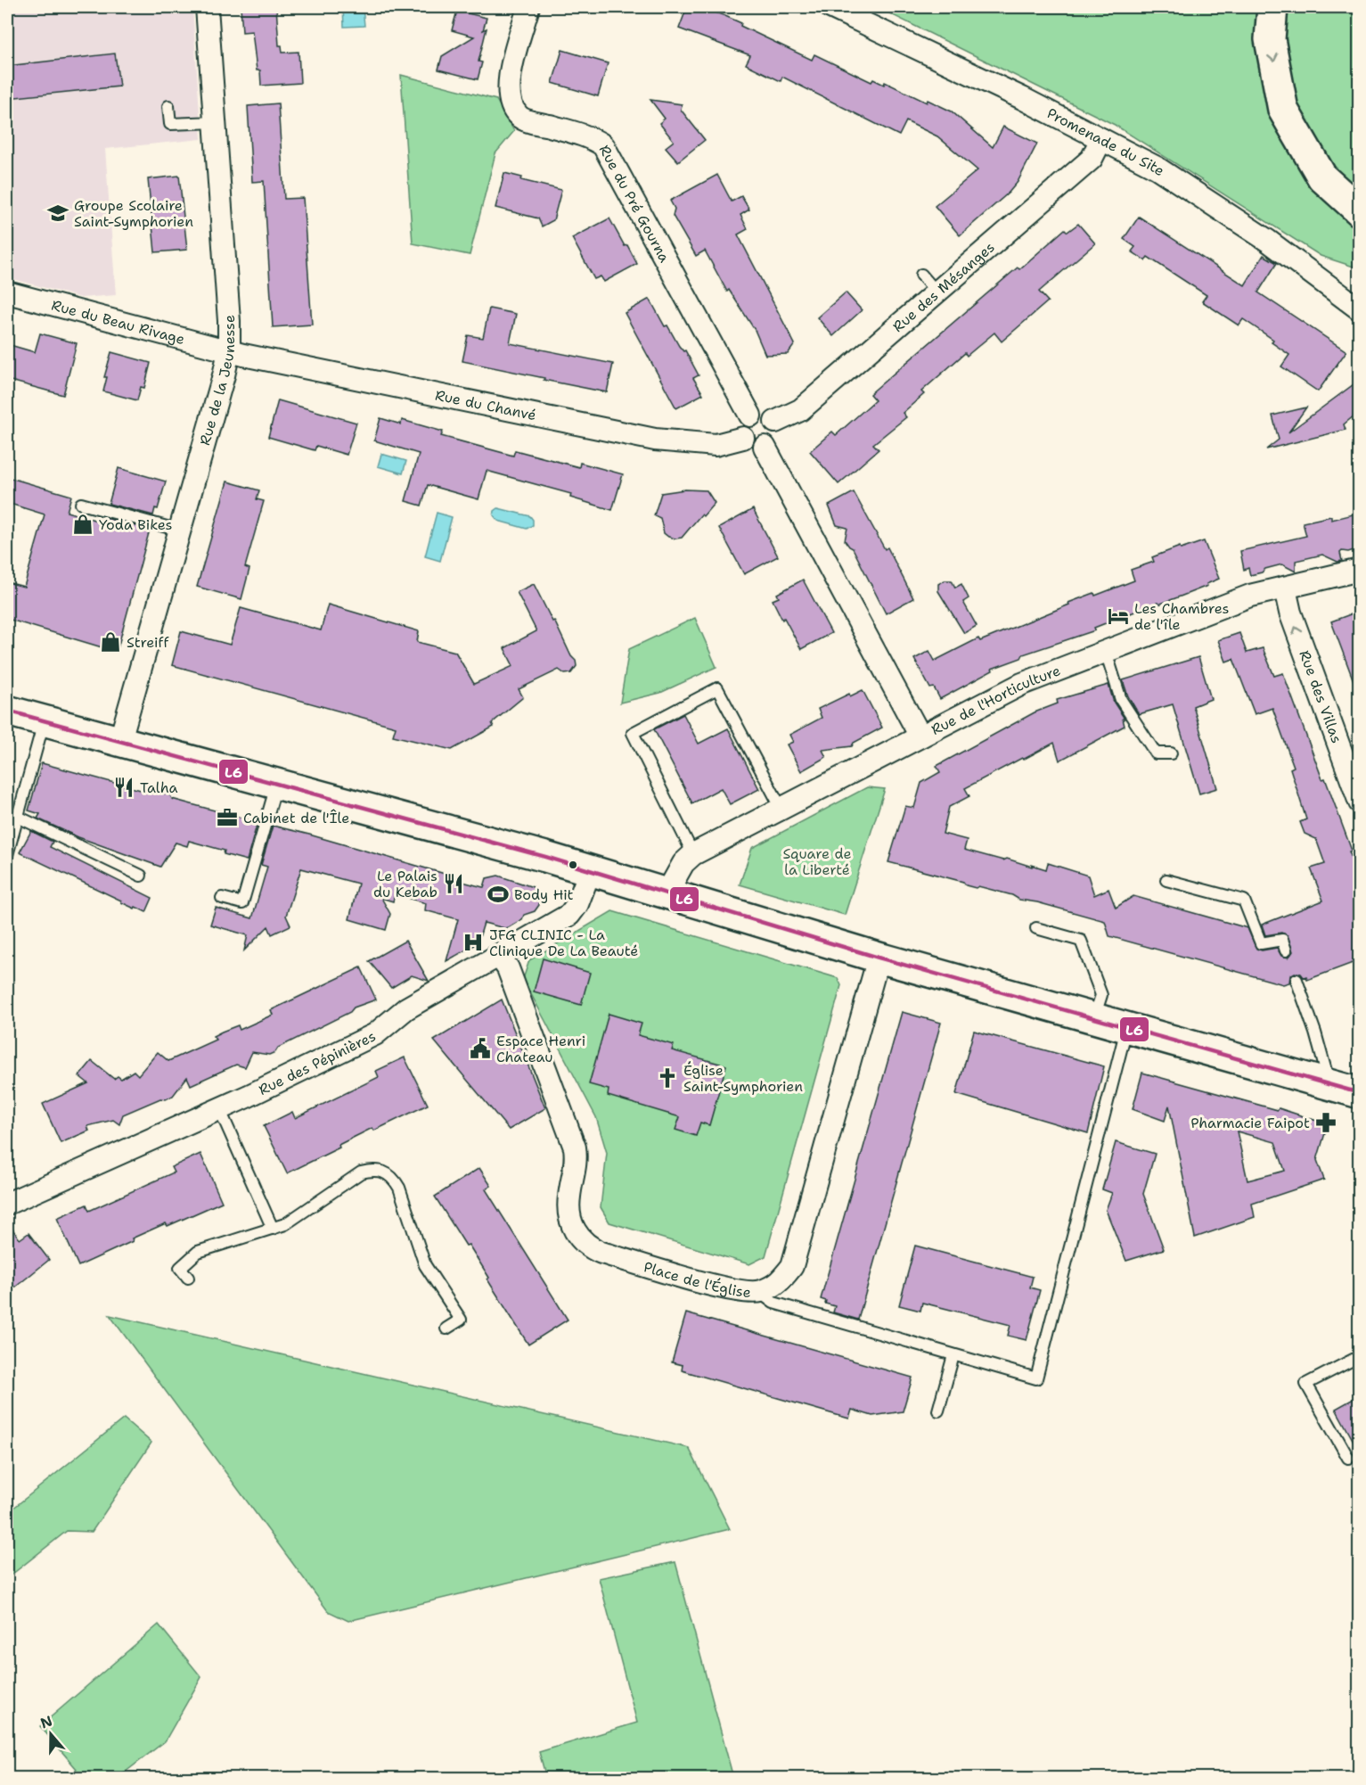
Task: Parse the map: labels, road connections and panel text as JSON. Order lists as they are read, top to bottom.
{
  "streets": {
    "street": [
      "Promenade du Site",
      "Rue du Pré Gourna",
      "Rue des Mésanges",
      "Rue du Beau Rivage",
      "Rue de la Jeunesse",
      "Rue du Chanvé",
      "Rue des Villas",
      "Rue de l'Horticulture",
      "Rue des Pépinières",
      "Place de l'Église"
    ]
  },
  "crossings": [
    ["Promenade du Site", "Rue des Mésanges"],
    ["Rue du Pré Gourna", "Rue des Mésanges"],
    ["Rue du Pré Gourna", "Rue du Chanvé"],
    ["Rue des Mésanges", "Rue du Chanvé"],
    ["Rue du Beau Rivage", "Rue de la Jeunesse"],
    ["Rue du Beau Rivage", "Rue du Chanvé"],
    ["Rue de la Jeunesse", "Rue du Chanvé"],
    ["Rue des Villas", "Rue de l'Horticulture"],
    ["Rue des Pépinières", "Place de l'Église"]
  ],
  "one_way": ["Rue des Villas"],
  "parks": ["Square de la Liberté"],
  "places": {
    "school or university": ["Groupe Scolaire Saint-Symphorien"],
    "shop": ["Yoda Bikes", "Streiff"],
    "hotel": ["Les Chambres de l'île"],
    "restaurant": ["Talha", "Le Palais du Kebab"],
    "office": ["Cabinet de l'Île"],
    "sports": ["Body Hit"],
    "hospital": ["JFG CLINIC - La Clinique De La Beauté"],
    "public building": ["Espace Henri Chateau"],
    "church": ["Église Saint-Symphorien"],
    "pharmacy": ["Pharmacie Faipot"]
  },
  "lines": ["transit line L6"],
  "north": "top"
}
